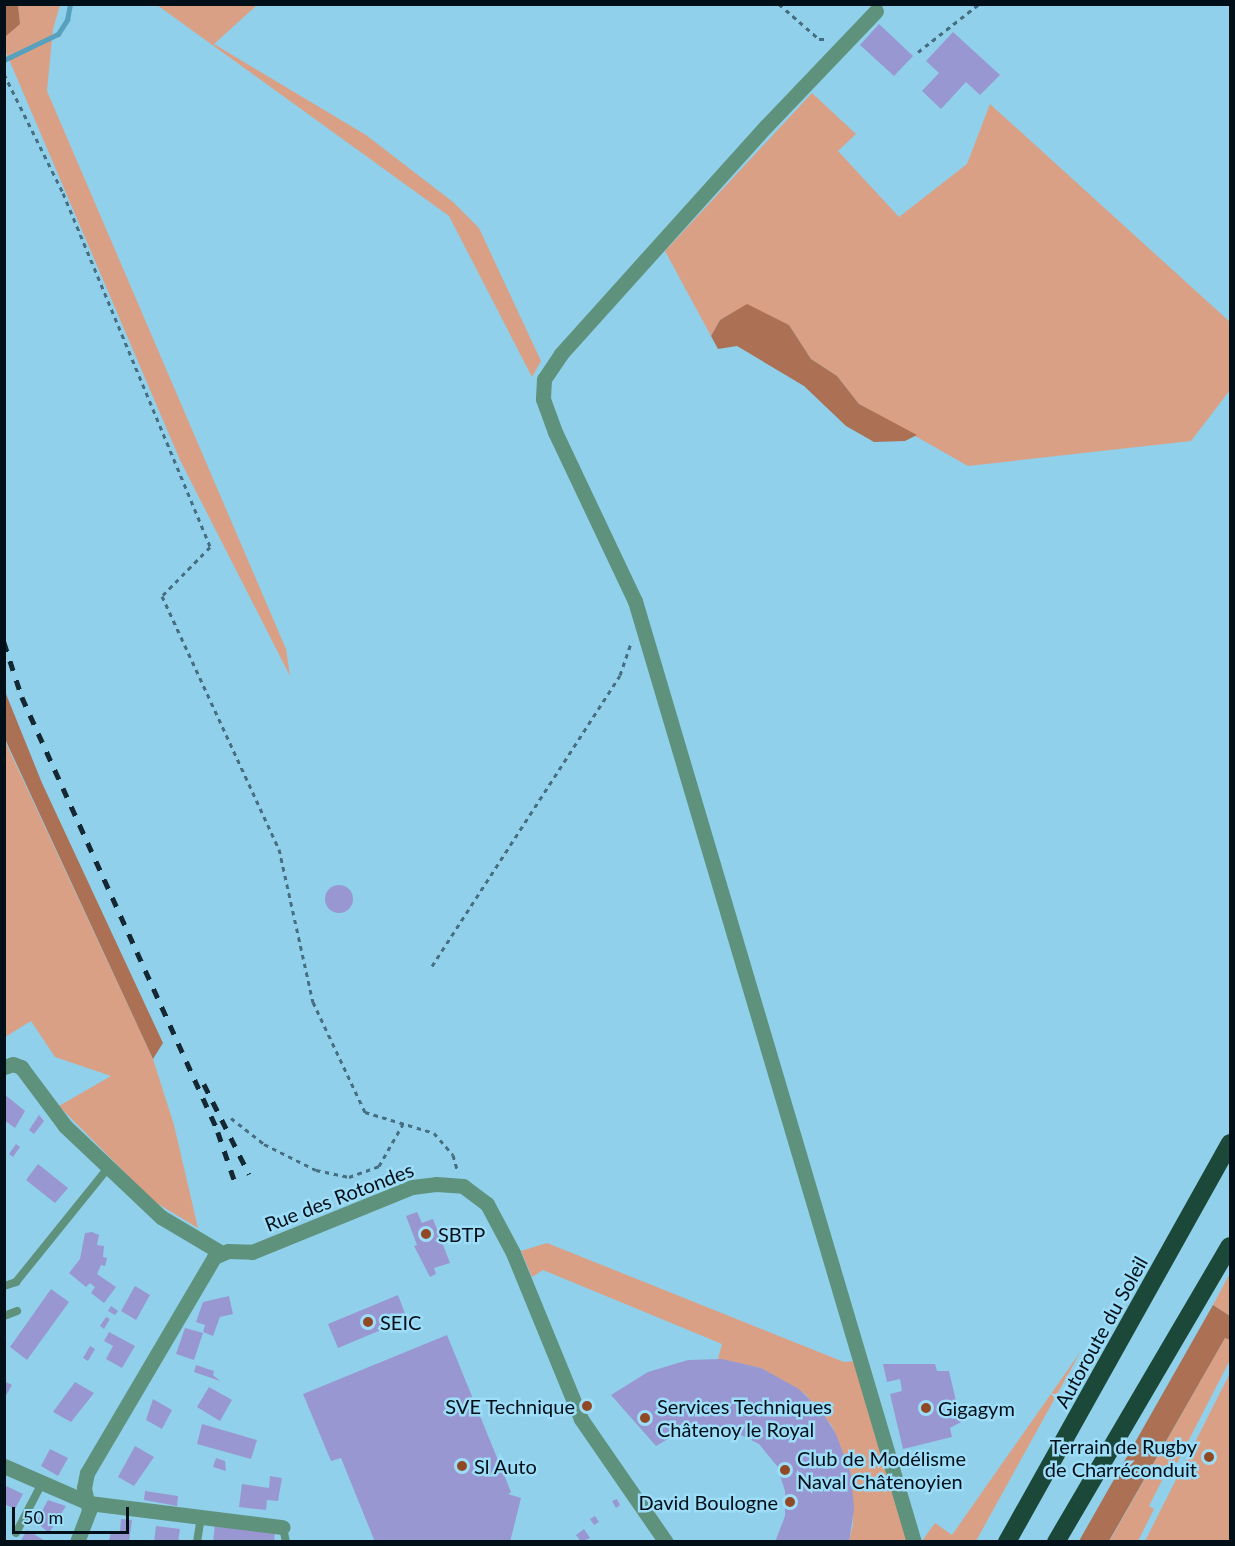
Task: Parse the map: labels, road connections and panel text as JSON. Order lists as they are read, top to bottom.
{
  "streets": {
    "highway": ["Autoroute du Soleil"],
    "street": ["Rue des Rotondes"]
  },
  "places": [
    "SBTP",
    "SEIC",
    "SVE Technique",
    "Gigagym",
    "Services Techniques Châtenoy le Royal",
    "Terrain de Rugby de Charréconduit",
    "Sl Auto",
    "Club de Modélisme Naval Châtenoyien",
    "David Boulogne"
  ],
  "scale_bar": "50 m"
}
